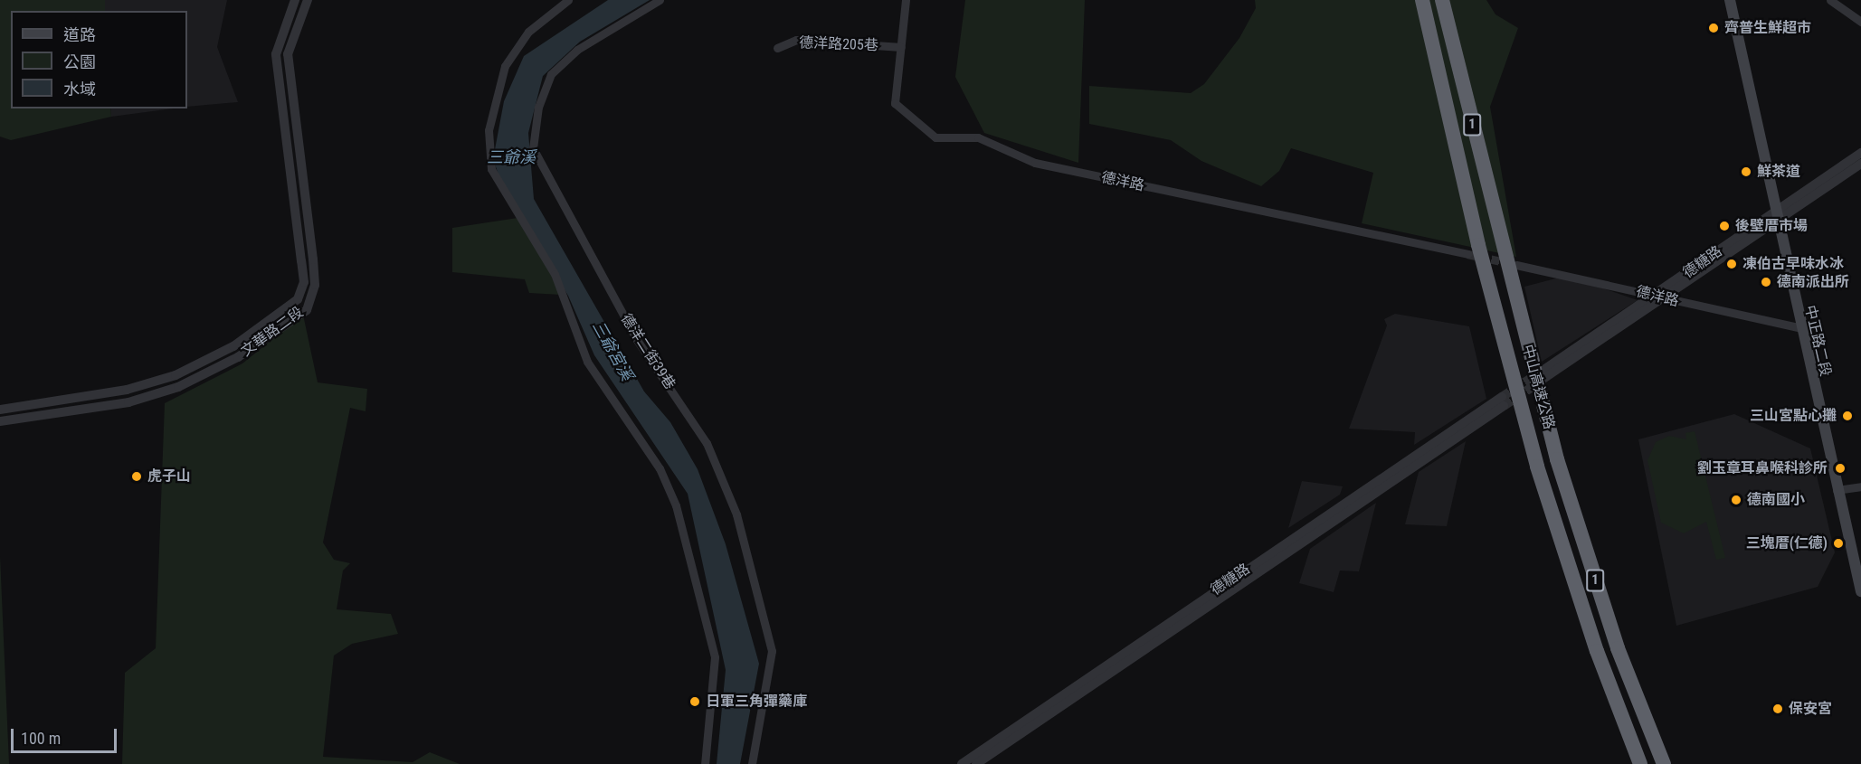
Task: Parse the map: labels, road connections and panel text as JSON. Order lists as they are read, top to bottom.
{
  "streets": {
    "highway": ["1", "中山高速公路"],
    "main road": ["中正路二段"],
    "street": [
      "德洋路205巷",
      "德洋路",
      "德糖路",
      "文華路二段",
      "德洋二街39巷"
    ]
  },
  "crossings": [
    ["德洋路205巷", "德洋路"],
    ["德洋路", "德糖路"],
    ["德洋路", "中正路二段"],
    ["德洋路", "中山高速公路"],
    ["德糖路", "中正路二段"],
    ["德糖路", "中山高速公路"]
  ],
  "water": ["三爺溪", "三爺宮溪"],
  "places": [
    "齊普生鮮超市",
    "鮮茶道",
    "後壁厝市場",
    "凍伯古早味水冰",
    "德南派出所",
    "三山宮點心攤",
    "劉玉章耳鼻喉科診所",
    "虎子山",
    "德南國小",
    "三塊厝(仁德)",
    "日軍三角彈藥庫",
    "保安宮"
  ],
  "legend": ["道路", "公園", "水域"],
  "scale_bar": "100 m"
}
